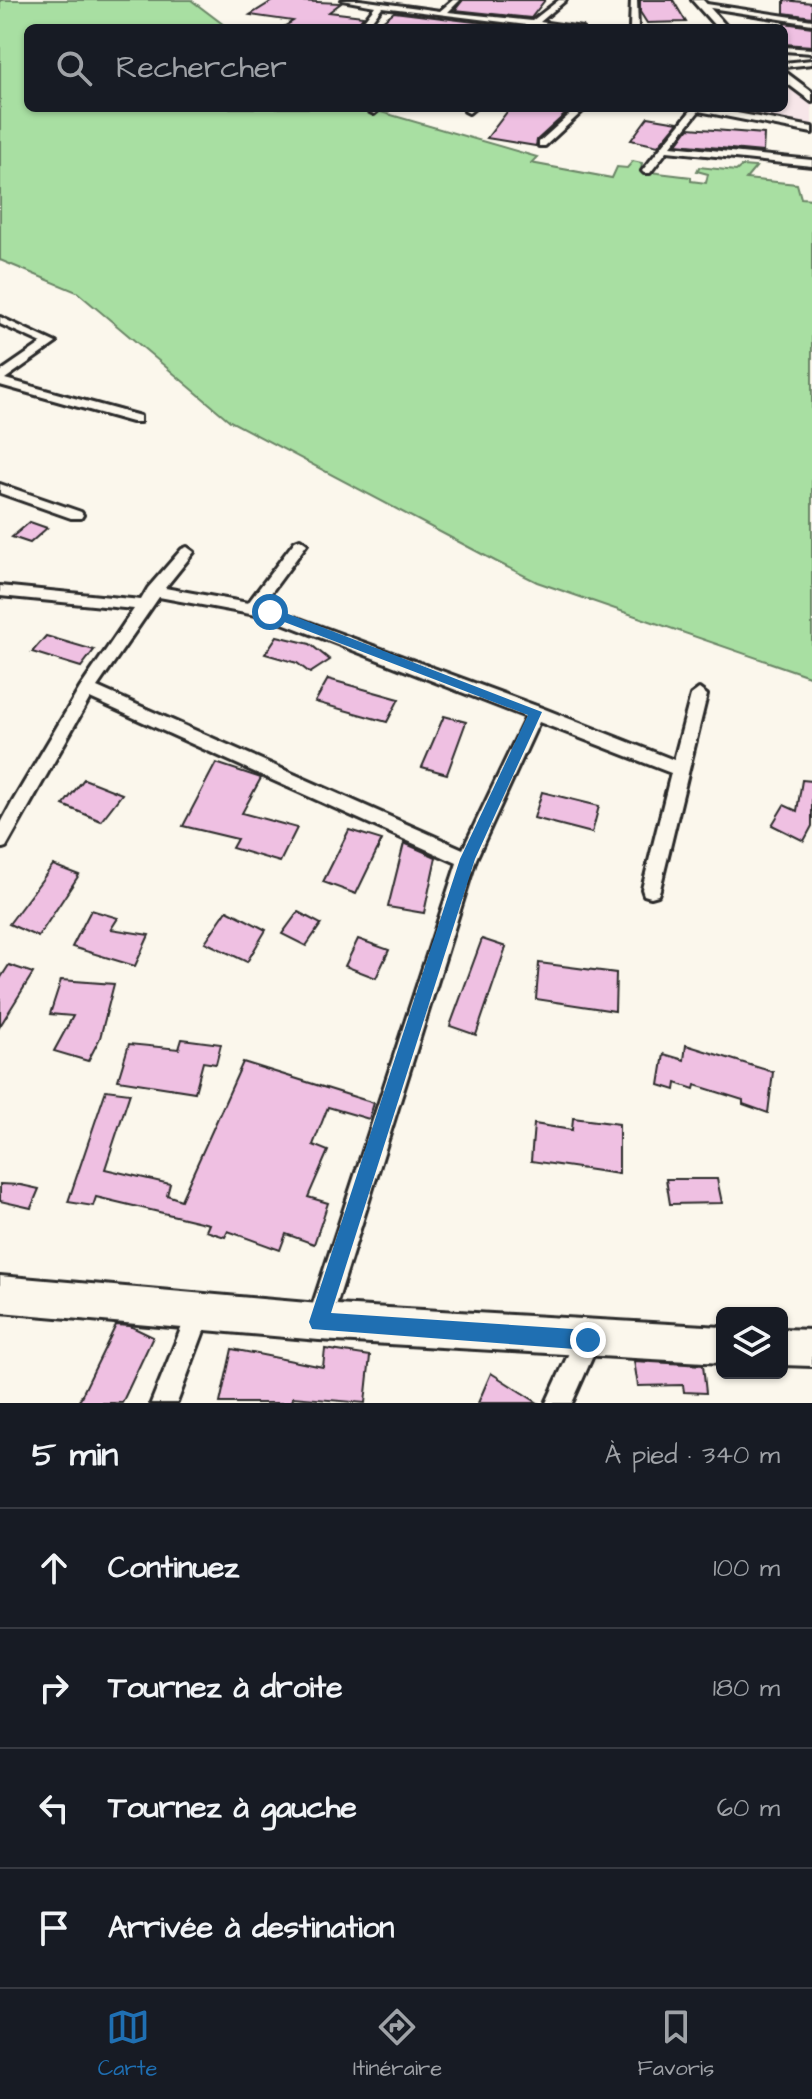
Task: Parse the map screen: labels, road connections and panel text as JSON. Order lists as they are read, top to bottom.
{
  "page": {
    "search": "Rechercher",
    "heading": ["5 min", "À pied · 340 m"],
    "list": [
      ["Continuez", "100 m"],
      ["Tournez à droite", "180 m"],
      ["Tournez à gauche", "60 m"],
      "Arrivée à destination"
    ],
    "nav": ["Carte", "Itinéraire", "Favoris"]
  }
}
